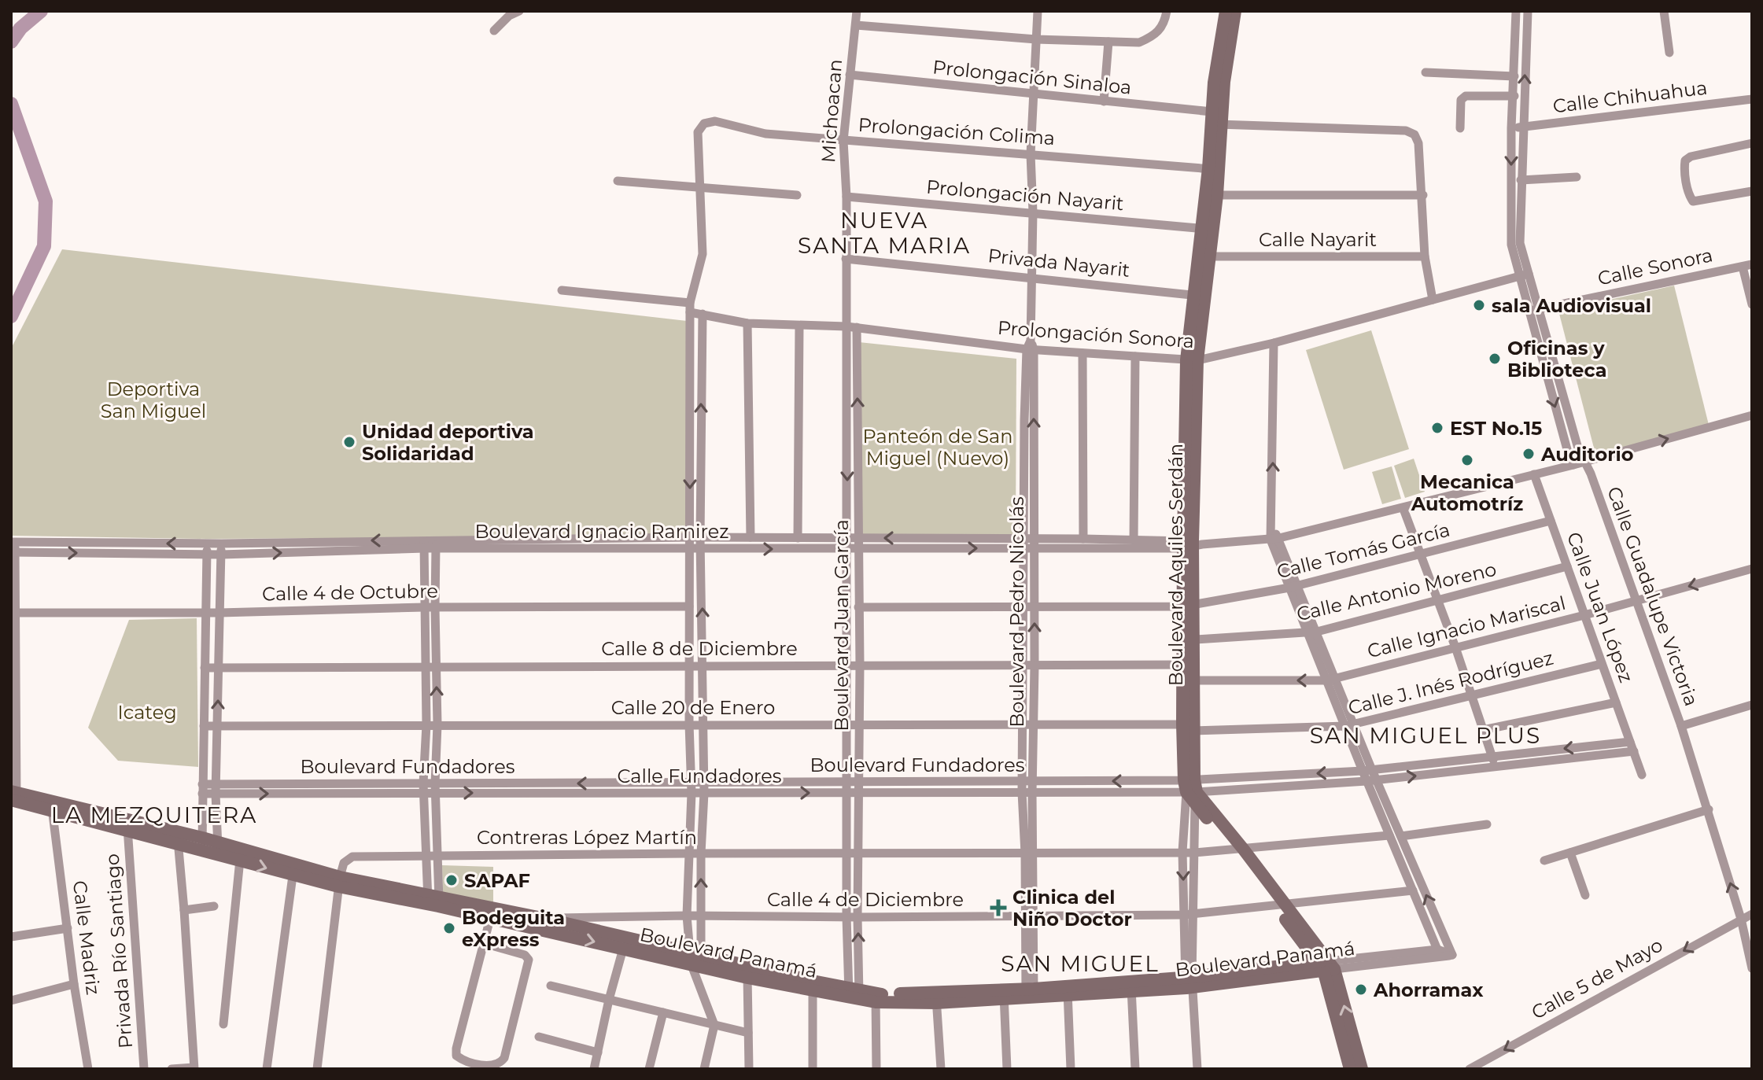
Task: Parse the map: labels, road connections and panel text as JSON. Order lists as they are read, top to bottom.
{
  "streets": {
    "street": [
      "Prolongación Sinaloa",
      "Calle Chihuahua",
      "Michoacan",
      "Prolongación Colima",
      "Prolongación Nayarit",
      "Calle Nayarit",
      "Privada Nayarit",
      "Calle Sonora",
      "Prolongación Sonora",
      "Boulevard Ignacio Ramirez",
      "Calle Tomás García",
      "Boulevard Aquiles Serdán",
      "Calle Antonio Moreno",
      "Calle 4 de Octubre",
      "Calle Guadalupe Victoria",
      "Calle Juan López",
      "Boulevard Pedro Nicolás",
      "Boulevard Juan García",
      "Calle Ignacio Mariscal",
      "Calle 8 de Diciembre",
      "Calle J. Inés Rodríguez",
      "Calle 20 de Enero",
      "Boulevard Fundadores",
      "Calle Fundadores",
      "Contreras López Martín",
      "Calle 4 de Diciembre",
      "Calle Madriz",
      "Privada Río Santiago",
      "Boulevard Panamá",
      "Calle 5 de Mayo"
    ]
  },
  "crossings": [
    ["Prolongación Sinaloa", "Michoacan"],
    ["Prolongación Sinaloa", "Boulevard Aquiles Serdán"],
    ["Prolongación Sinaloa", "Boulevard Pedro Nicolás"],
    ["Calle Chihuahua", "Calle Guadalupe Victoria"],
    ["Michoacan", "Prolongación Colima"],
    ["Michoacan", "Prolongación Nayarit"],
    ["Michoacan", "Privada Nayarit"],
    ["Michoacan", "Prolongación Sonora"],
    ["Michoacan", "Boulevard Juan García"],
    ["Prolongación Colima", "Boulevard Aquiles Serdán"],
    ["Prolongación Colima", "Boulevard Pedro Nicolás"],
    ["Prolongación Nayarit", "Boulevard Aquiles Serdán"],
    ["Prolongación Nayarit", "Boulevard Pedro Nicolás"],
    ["Calle Nayarit", "Boulevard Aquiles Serdán"],
    ["Privada Nayarit", "Boulevard Aquiles Serdán"],
    ["Privada Nayarit", "Boulevard Pedro Nicolás"],
    ["Calle Sonora", "Calle Guadalupe Victoria"],
    ["Prolongación Sonora", "Boulevard Aquiles Serdán"],
    ["Prolongación Sonora", "Calle Guadalupe Victoria"],
    ["Prolongación Sonora", "Boulevard Pedro Nicolás"],
    ["Prolongación Sonora", "Boulevard Juan García"],
    ["Boulevard Ignacio Ramirez", "Boulevard Aquiles Serdán"],
    ["Boulevard Ignacio Ramirez", "Boulevard Pedro Nicolás"],
    ["Boulevard Ignacio Ramirez", "Boulevard Juan García"],
    ["Calle Tomás García", "Boulevard Aquiles Serdán"],
    ["Calle Tomás García", "Calle Juan López"],
    ["Boulevard Aquiles Serdán", "Calle Antonio Moreno"],
    ["Boulevard Aquiles Serdán", "Calle Ignacio Mariscal"],
    ["Boulevard Aquiles Serdán", "Calle 8 de Diciembre"],
    ["Boulevard Aquiles Serdán", "Calle J. Inés Rodríguez"],
    ["Boulevard Aquiles Serdán", "Calle 20 de Enero"],
    ["Boulevard Aquiles Serdán", "Boulevard Fundadores"],
    ["Boulevard Aquiles Serdán", "Calle Fundadores"],
    ["Calle Antonio Moreno", "Calle Juan López"],
    ["Calle Guadalupe Victoria", "Calle Ignacio Mariscal"],
    ["Calle Guadalupe Victoria", "Calle 5 de Mayo"],
    ["Calle Juan López", "Calle Ignacio Mariscal"],
    ["Calle Juan López", "Calle J. Inés Rodríguez"],
    ["Calle Juan López", "Boulevard Fundadores"],
    ["Boulevard Pedro Nicolás", "Calle 8 de Diciembre"],
    ["Boulevard Pedro Nicolás", "Calle 20 de Enero"],
    ["Boulevard Pedro Nicolás", "Boulevard Fundadores"],
    ["Boulevard Pedro Nicolás", "Calle Fundadores"],
    ["Boulevard Juan García", "Calle 8 de Diciembre"],
    ["Boulevard Juan García", "Calle 20 de Enero"],
    ["Boulevard Juan García", "Boulevard Fundadores"],
    ["Boulevard Juan García", "Calle Fundadores"],
    ["Boulevard Juan García", "Contreras López Martín"],
    ["Boulevard Juan García", "Calle 4 de Diciembre"],
    ["Boulevard Juan García", "Boulevard Panamá"],
    ["Calle J. Inés Rodríguez", "Calle 20 de Enero"],
    ["Boulevard Fundadores", "Calle Fundadores"],
    ["Contreras López Martín", "Boulevard Panamá"],
    ["Calle 4 de Diciembre", "Boulevard Panamá"],
    ["Calle Madriz", "Boulevard Panamá"],
    ["Privada Río Santiago", "Boulevard Panamá"]
  ],
  "one_way": ["Calle Ignacio Mariscal", "Calle 5 de Mayo"],
  "districts": [
    "NUEVA SANTA MARIA",
    "SAN MIGUEL PLUS",
    "LA MEZQUITERA",
    "SAN MIGUEL"
  ],
  "parks": ["Deportiva San Miguel", "Panteón de San Miguel (Nuevo)", "Icateg"],
  "places": {
    "other": [
      "sala Audiovisual",
      "Oficinas y Biblioteca",
      "EST No.15",
      "Unidad deportiva Solidaridad",
      "Auditorio",
      "Mecanica Automotríz",
      "SAPAF",
      "Bodeguita eXpress",
      "Ahorramax"
    ],
    "health": ["Clinica del Niño Doctor"]
  }
}
